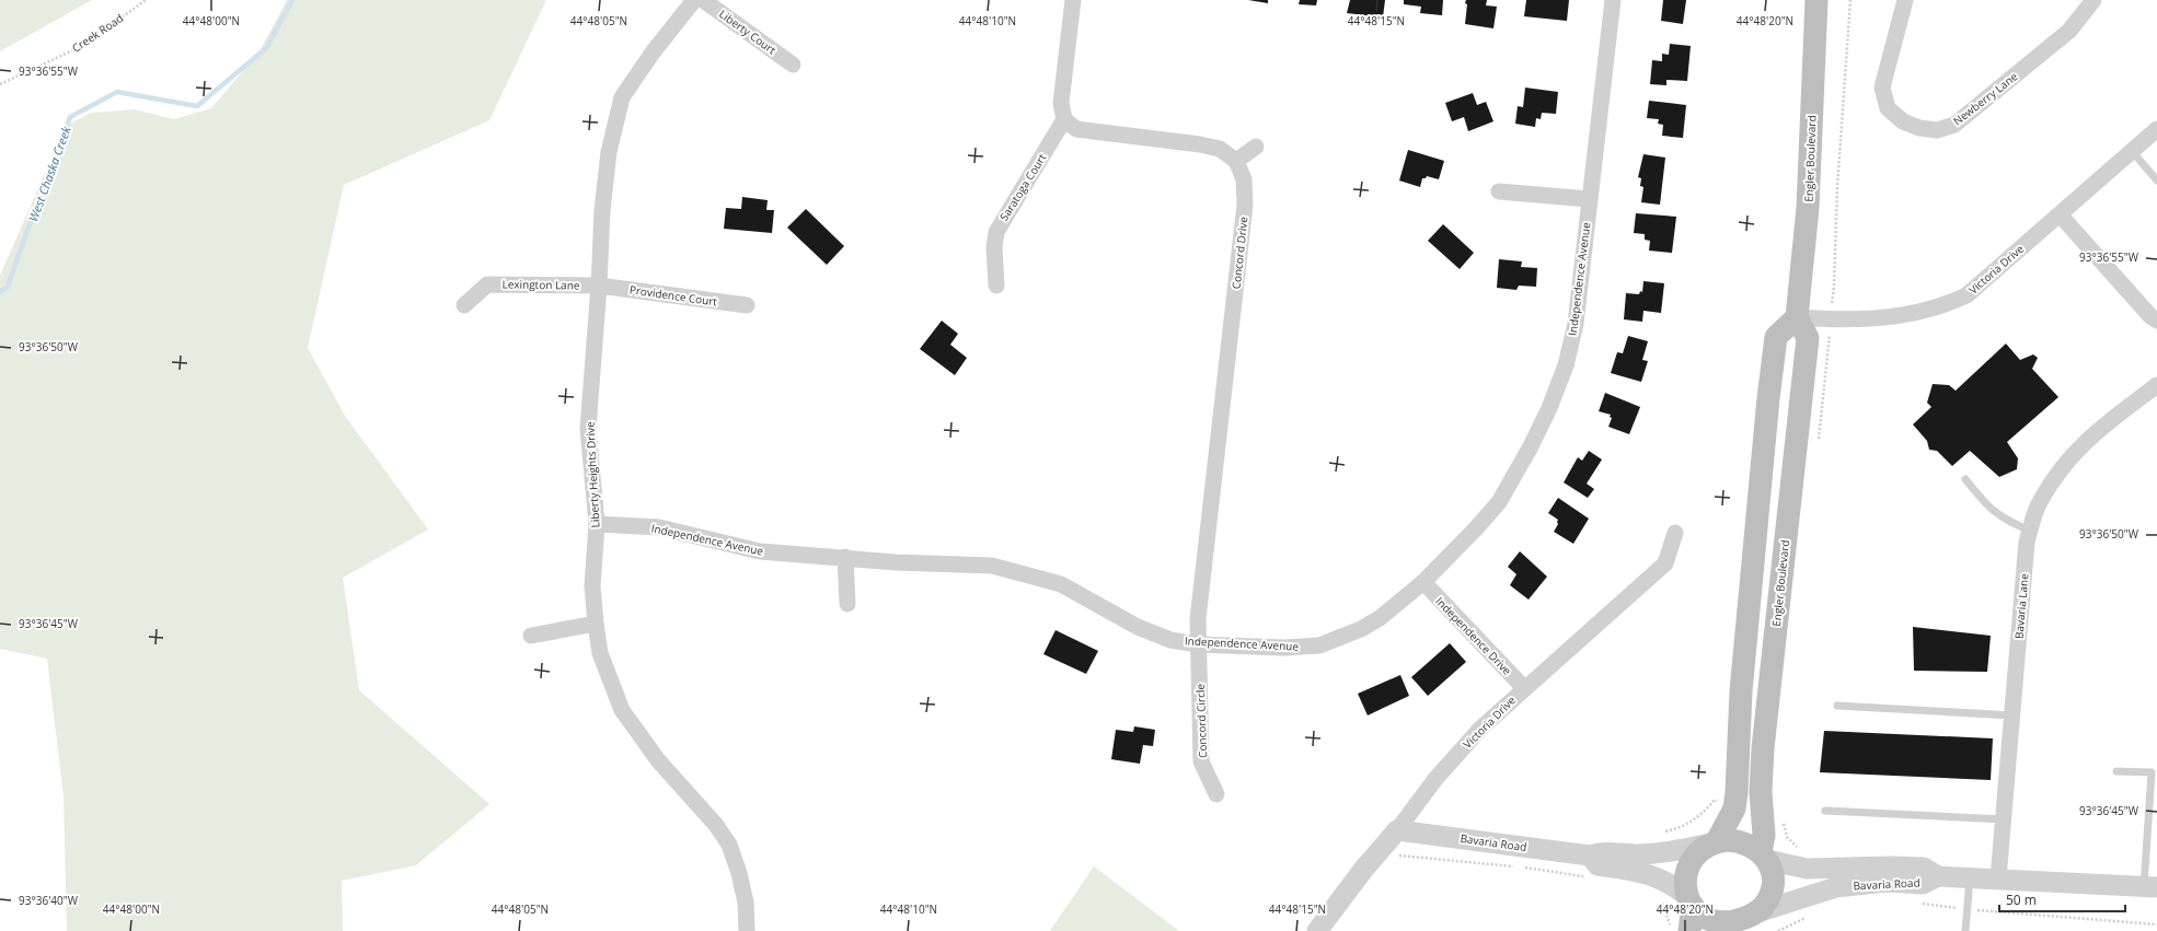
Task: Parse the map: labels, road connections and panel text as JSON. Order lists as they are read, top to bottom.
{
  "streets": {
    "main road": ["Engler Boulevard"],
    "street": [
      "Liberty Court",
      "Newberry Lane",
      "Saratoga Court",
      "Concord Drive",
      "Victoria Drive",
      "Independence Avenue",
      "Lexington Lane",
      "Providence Court",
      "Liberty Heights Drive",
      "Bavaria Lane",
      "Independence Drive",
      "Concord Circle",
      "Bavaria Road"
    ],
    "path": ["Creek Road"]
  },
  "crossings": [
    ["Engler Boulevard", "Victoria Drive"],
    ["Engler Boulevard", "Bavaria Road"],
    ["Concord Drive", "Independence Avenue"],
    ["Concord Drive", "Concord Circle"],
    ["Victoria Drive", "Independence Drive"],
    ["Victoria Drive", "Bavaria Road"],
    ["Independence Avenue", "Liberty Heights Drive"],
    ["Independence Avenue", "Independence Drive"],
    ["Independence Avenue", "Concord Circle"],
    ["Lexington Lane", "Providence Court"],
    ["Lexington Lane", "Liberty Heights Drive"],
    ["Providence Court", "Liberty Heights Drive"],
    ["Bavaria Lane", "Bavaria Road"]
  ],
  "water": ["West Chaska Creek"],
  "scale_bar": "50 m",
  "coordinates": [
    "44°48'00\"N",
    "44°48'05\"N",
    "44°48'10\"N",
    "44°48'15\"N",
    "44°48'20\"N",
    "93°36'55\"W",
    "93°36'50\"W",
    "93°36'45\"W",
    "93°36'40\"W"
  ]
}
